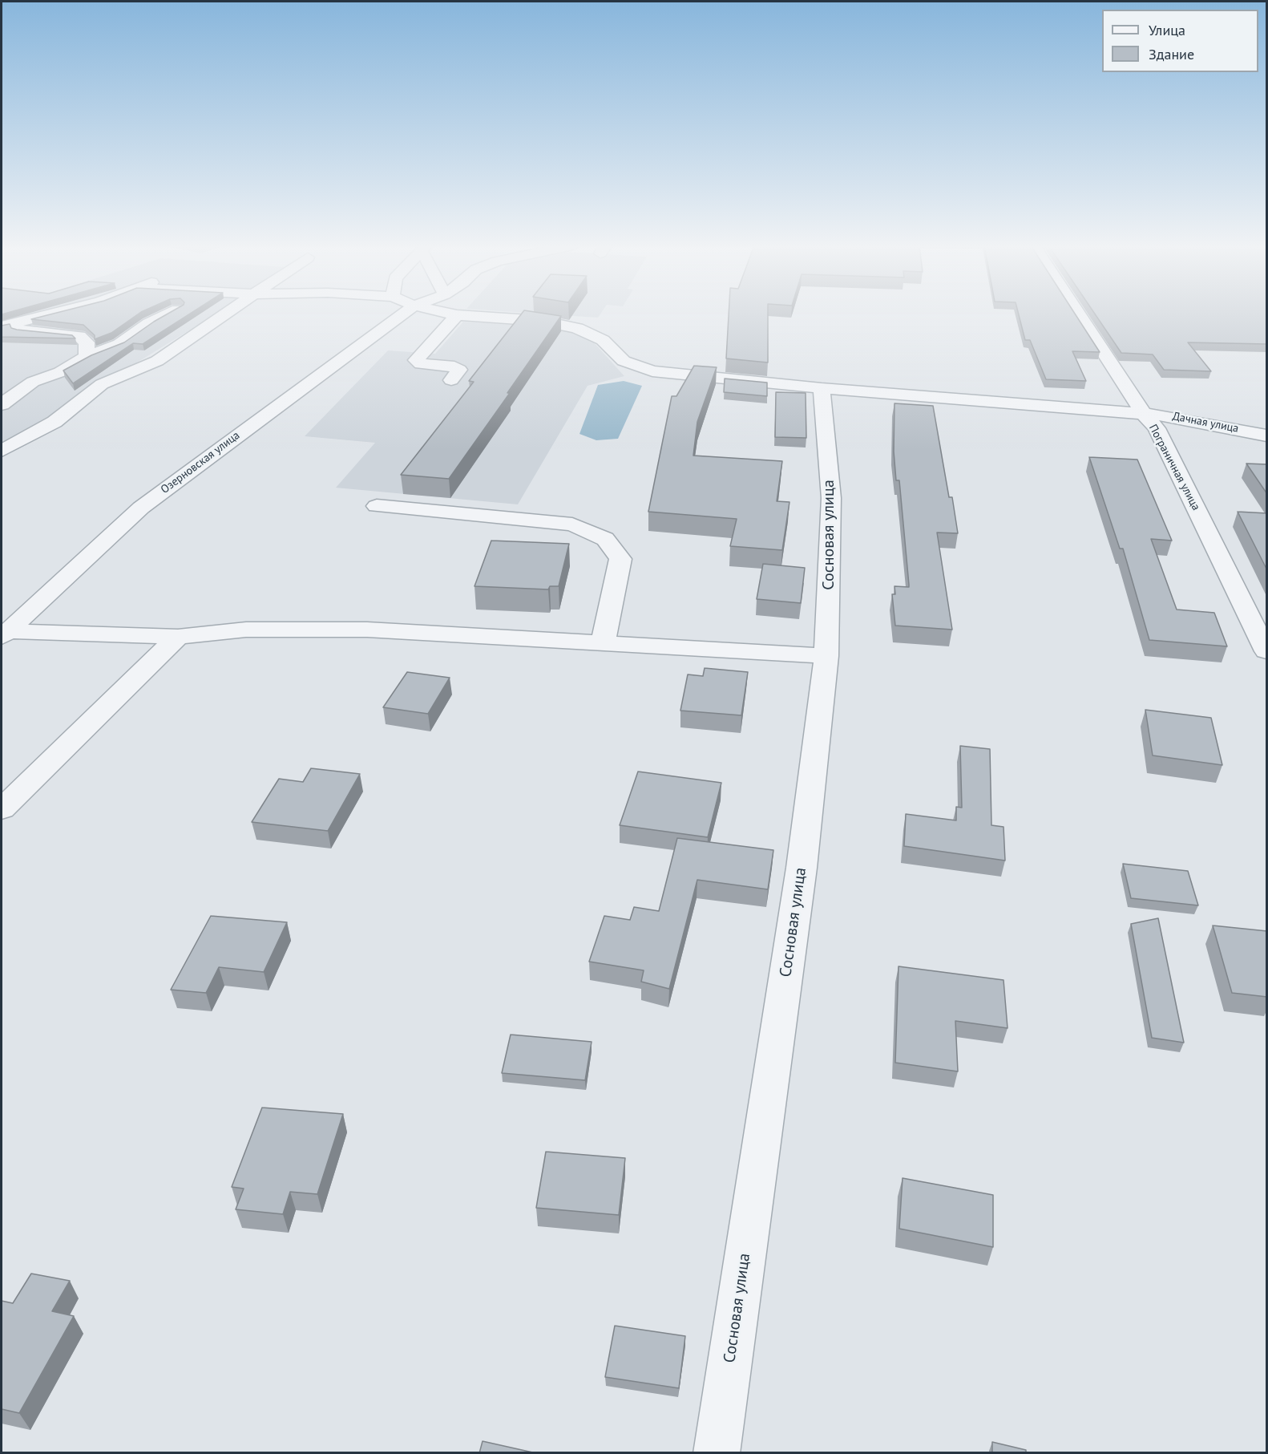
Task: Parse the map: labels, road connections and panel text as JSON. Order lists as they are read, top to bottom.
{
  "streets": {
    "street": [
      "Дачная улица",
      "Озерновская улица",
      "Пограничная улица",
      "Сосновая улица"
    ]
  },
  "crossings": [
    ["Дачная улица", "Пограничная улица"],
    ["Дачная улица", "Сосновая улица"]
  ],
  "legend": ["Улица", "Здание"]
}
